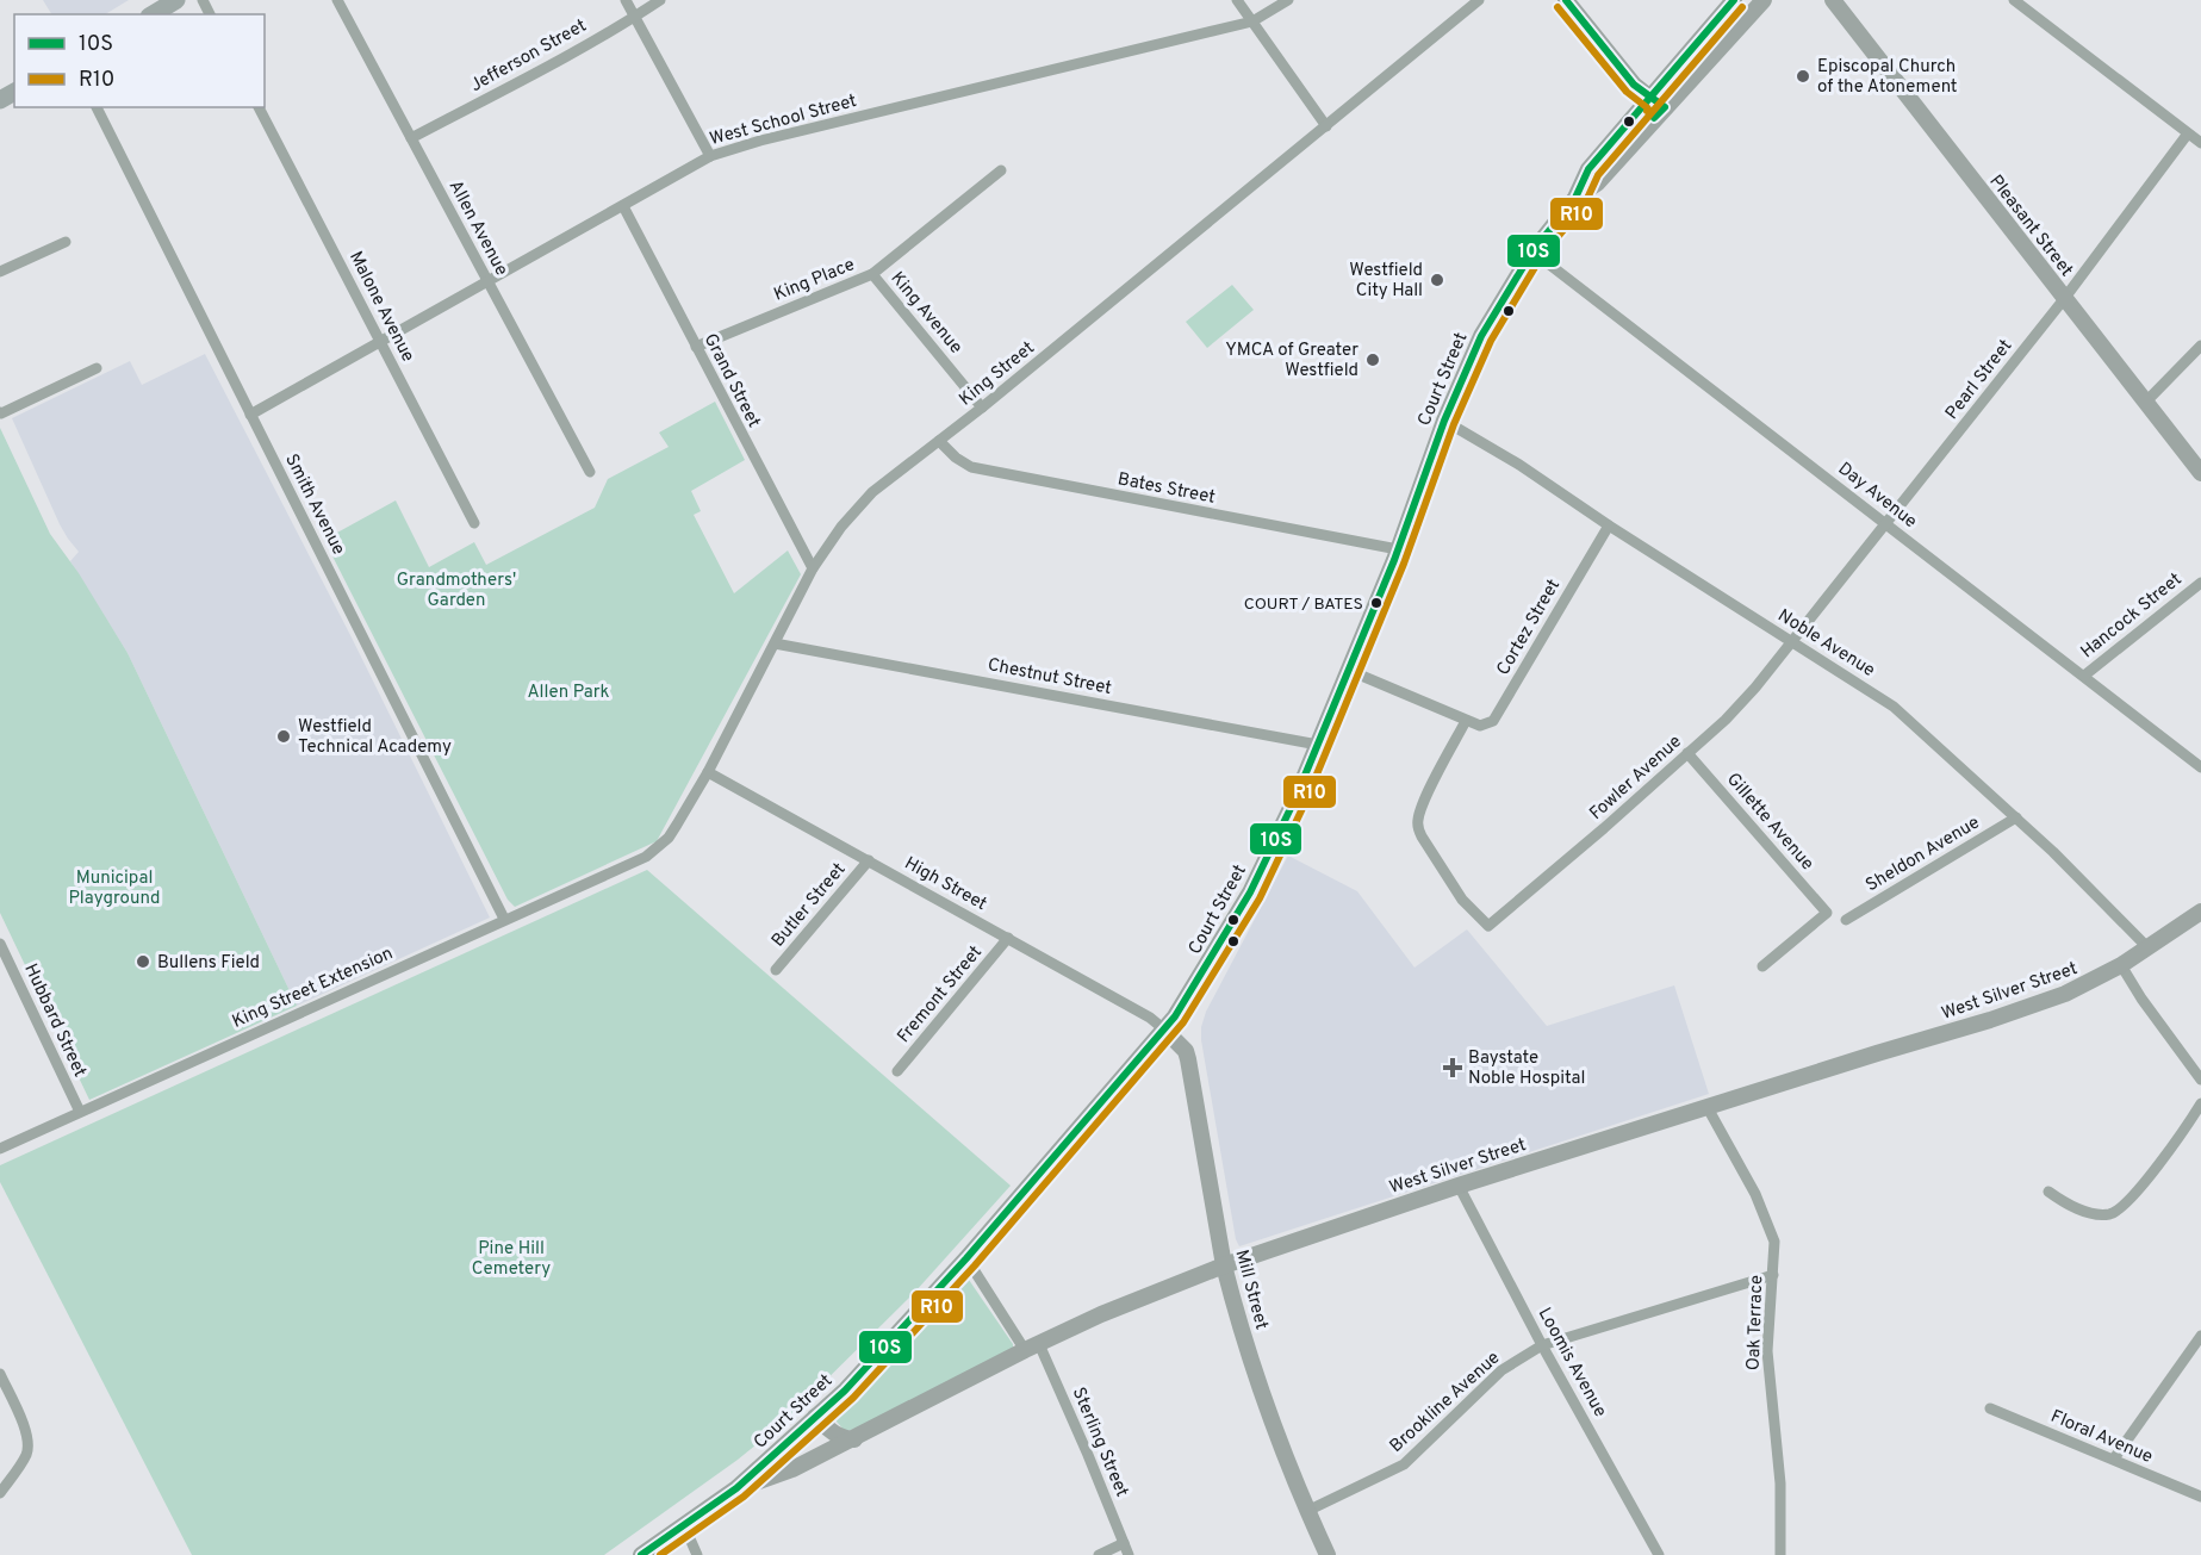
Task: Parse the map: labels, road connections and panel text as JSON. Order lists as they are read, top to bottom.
{
  "streets": {
    "main road": [
      "Pleasant Street",
      "Court Street",
      "West Silver Street",
      "Mill Street"
    ],
    "street": [
      "Jefferson Street",
      "West School Street",
      "Allen Avenue",
      "King Place",
      "Malone Avenue",
      "King Avenue",
      "King Street",
      "Pearl Street",
      "Grand Street",
      "Bates Street",
      "Day Avenue",
      "Smith Avenue",
      "Hancock Street",
      "Cortez Street",
      "Noble Avenue",
      "Chestnut Street",
      "Fowler Avenue",
      "Gillette Avenue",
      "Sheldon Avenue",
      "High Street",
      "Butler Street",
      "King Street Extension",
      "Fremont Street",
      "Hubbard Street",
      "Oak Terrace",
      "Loomis Avenue",
      "Brookline Avenue",
      "Floral Avenue",
      "Sterling Street"
    ]
  },
  "crossings": [
    ["Jefferson Street", "Allen Avenue"],
    ["West School Street", "Allen Avenue"],
    ["West School Street", "Malone Avenue"],
    ["West School Street", "Grand Street"],
    ["West School Street", "Smith Avenue"],
    ["Pleasant Street", "Pearl Street"],
    ["King Place", "King Avenue"],
    ["King Place", "Grand Street"],
    ["King Avenue", "King Street"],
    ["King Street", "Grand Street"],
    ["King Street", "Bates Street"],
    ["King Street", "Chestnut Street"],
    ["King Street", "High Street"],
    ["King Street", "King Street Extension"],
    ["Court Street", "Bates Street"],
    ["Court Street", "Day Avenue"],
    ["Court Street", "Noble Avenue"],
    ["Court Street", "Chestnut Street"],
    ["Court Street", "High Street"],
    ["Court Street", "West Silver Street"],
    ["Court Street", "Mill Street"],
    ["Court Street", "Sterling Street"],
    ["Pearl Street", "Day Avenue"],
    ["Pearl Street", "Noble Avenue"],
    ["Pearl Street", "Fowler Avenue"],
    ["Day Avenue", "Hancock Street"],
    ["Smith Avenue", "King Street Extension"],
    ["Cortez Street", "Noble Avenue"],
    ["Cortez Street", "Fowler Avenue"],
    ["Noble Avenue", "Fowler Avenue"],
    ["Noble Avenue", "Sheldon Avenue"],
    ["Noble Avenue", "West Silver Street"],
    ["Fowler Avenue", "Gillette Avenue"],
    ["High Street", "Butler Street"],
    ["High Street", "Fremont Street"],
    ["High Street", "Mill Street"],
    ["King Street Extension", "Hubbard Street"],
    ["West Silver Street", "Mill Street"],
    ["West Silver Street", "Oak Terrace"],
    ["West Silver Street", "Loomis Avenue"],
    ["West Silver Street", "Sterling Street"],
    ["Mill Street", "Brookline Avenue"],
    ["Oak Terrace", "Brookline Avenue"],
    ["Loomis Avenue", "Brookline Avenue"]
  ],
  "parks": [
    "Grandmothers' Garden",
    "Allen Park",
    "Municipal Playground",
    "Pine Hill Cemetery"
  ],
  "places": {
    "other": [
      "Episcopal Church of the Atonement",
      "Westfield City Hall",
      "YMCA of Greater Westfield",
      "COURT / BATES",
      "Westfield Technical Academy",
      "Bullens Field"
    ],
    "health": ["Baystate Noble Hospital"]
  },
  "lines": ["transit line 10S", "transit line R10"],
  "legend": ["10S", "R10"]
}
